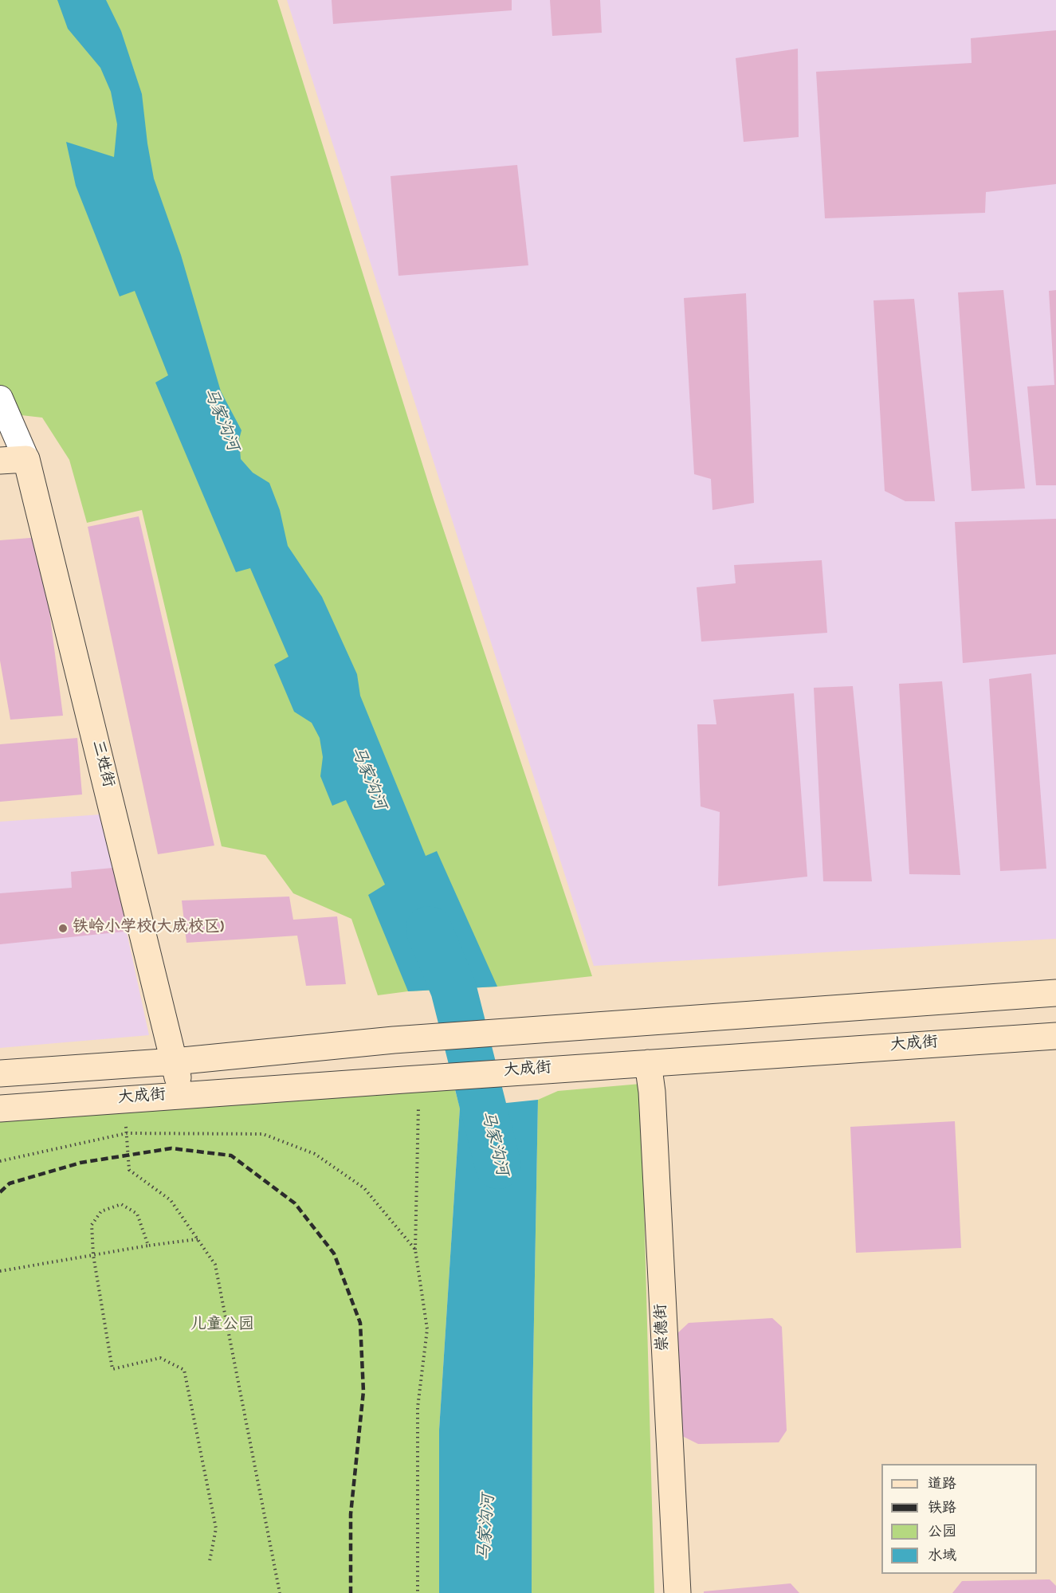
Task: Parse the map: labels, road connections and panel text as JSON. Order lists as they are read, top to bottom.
{
  "streets": {
    "main road": ["三姓街", "大成街", "崇德街"]
  },
  "crossings": [
    ["三姓街", "大成街"],
    ["大成街", "崇德街"]
  ],
  "water": ["马家沟河"],
  "parks": ["儿童公园"],
  "places": ["铁岭小学校(大成校区)"],
  "legend": [
    "道路",
    "铁路",
    "公园",
    "水域"
  ]
}
